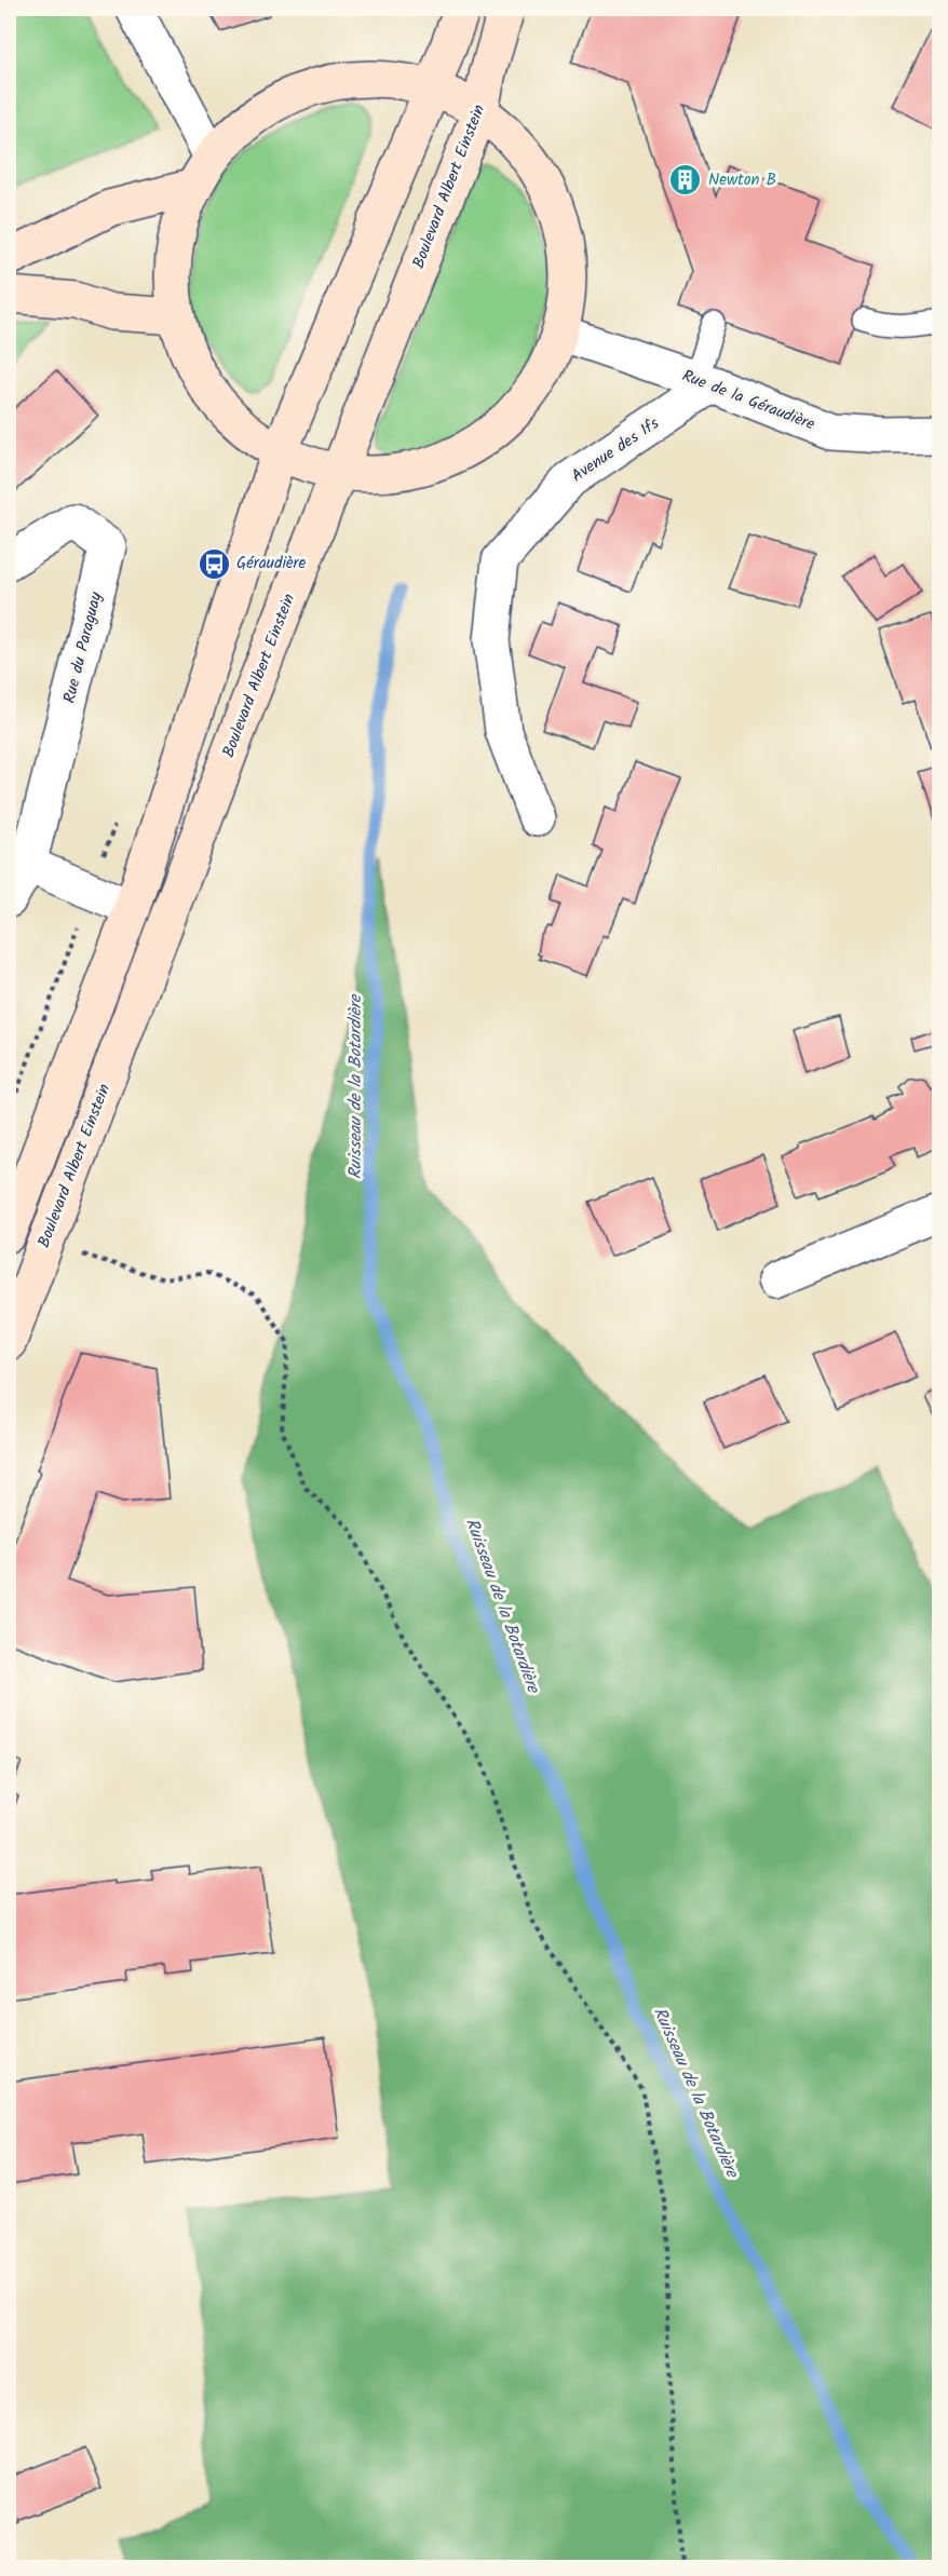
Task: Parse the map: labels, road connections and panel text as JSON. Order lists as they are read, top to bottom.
{
  "streets": {
    "main road": ["Boulevard Albert Einstein"],
    "street": ["Rue de la Géraudière", "Avenue des Ifs", "Rue du Paraguay"]
  },
  "crossings": [
    ["Rue de la Géraudière", "Avenue des Ifs"]
  ],
  "water": ["Ruisseau de la Botardière"],
  "places": {
    "building": ["Newton B"],
    "bus stop": ["Géraudière"]
  }
}
